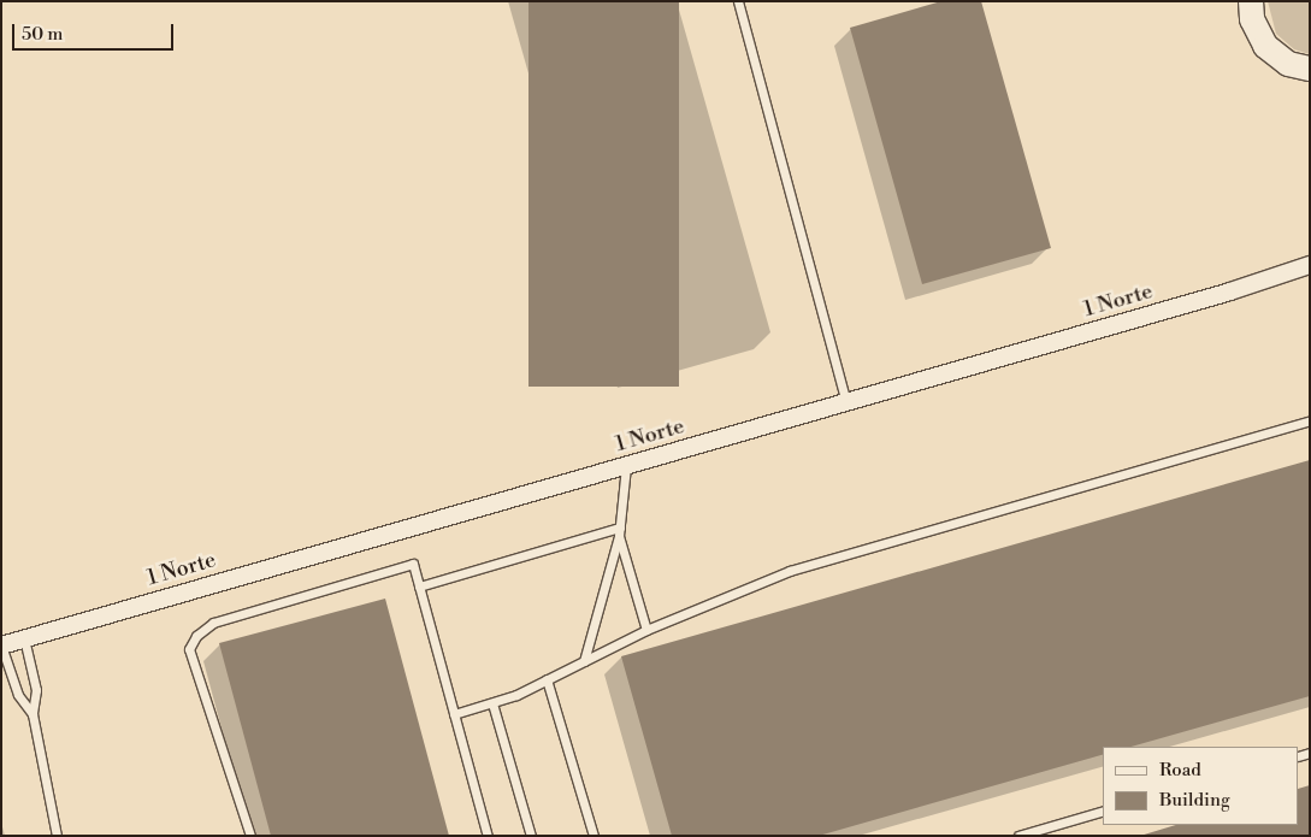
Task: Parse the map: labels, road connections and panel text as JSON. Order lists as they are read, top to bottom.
{
  "streets": {
    "street": ["1 Norte"]
  },
  "legend": ["Road", "Building"],
  "scale_bar": "50 m"
}
